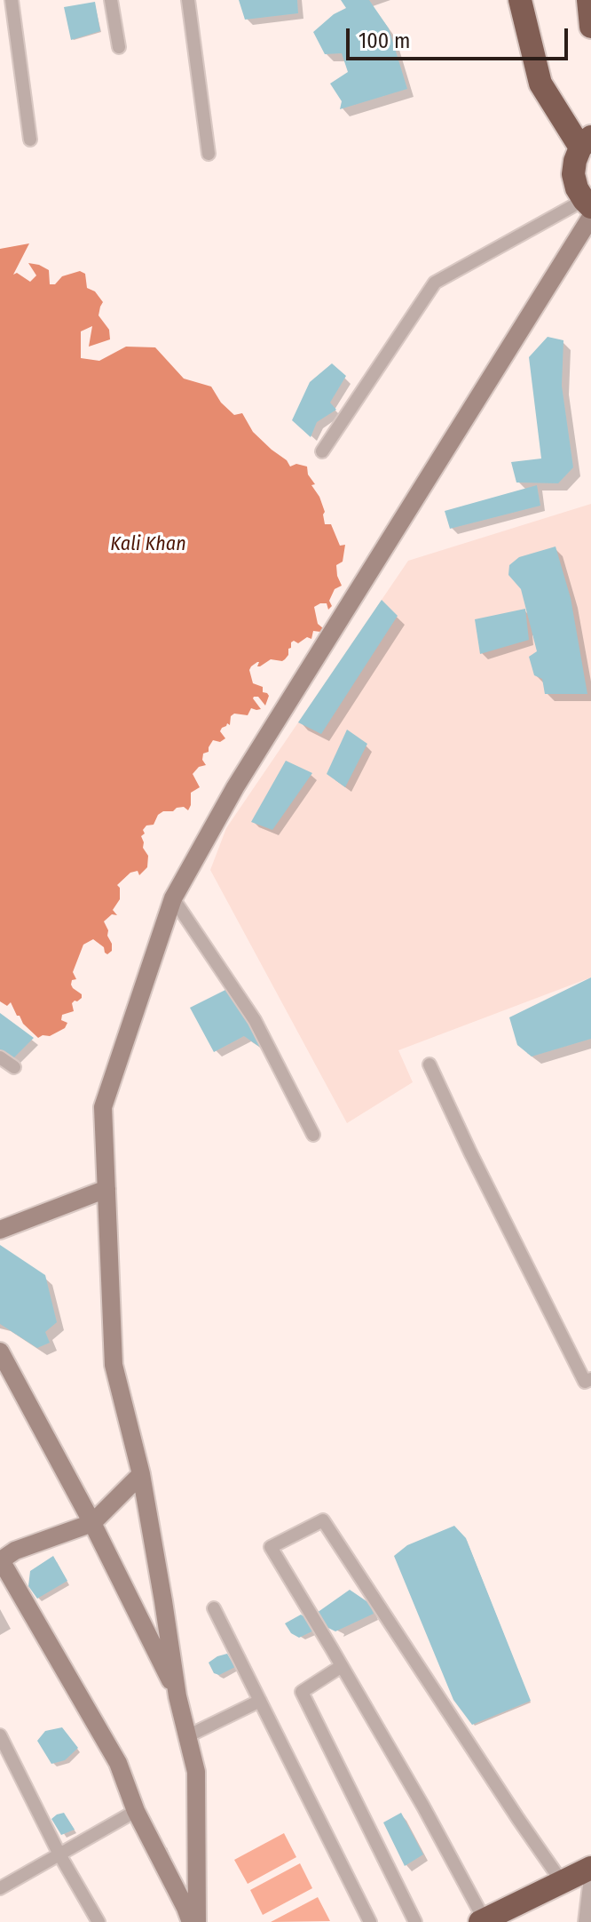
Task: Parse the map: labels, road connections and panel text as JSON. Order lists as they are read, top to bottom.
{
  "water": ["Kali Khan"],
  "scale_bar": "100 m"
}
